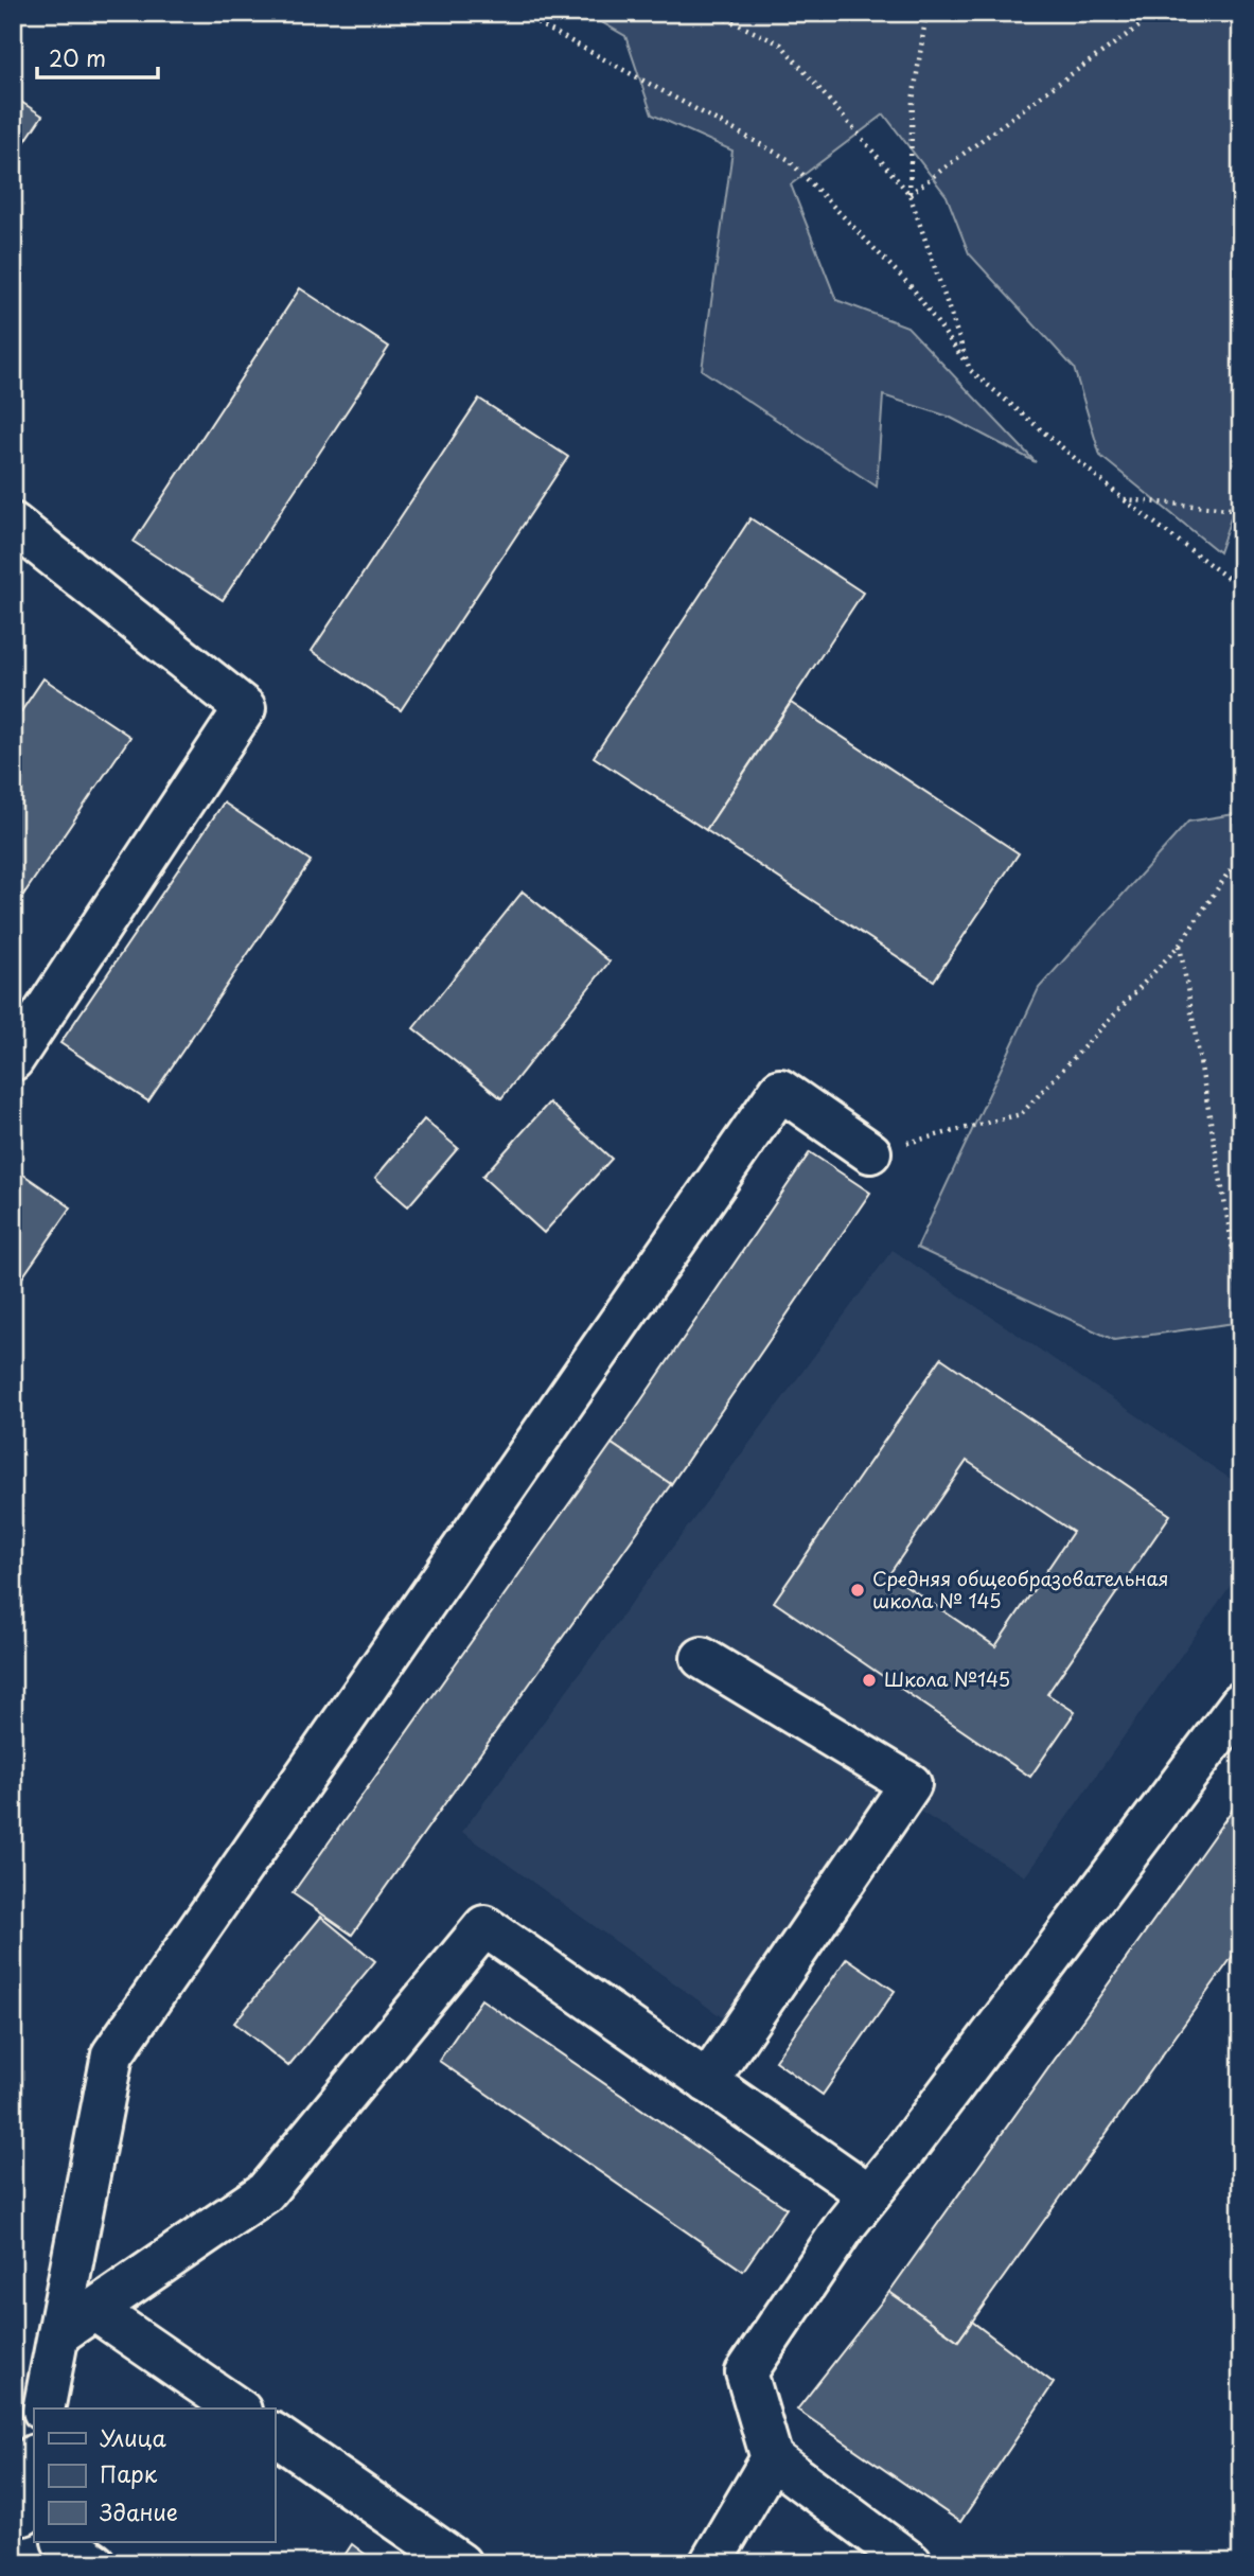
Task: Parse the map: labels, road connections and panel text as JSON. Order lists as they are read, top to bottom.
{
  "places": ["Средняя общеобразовательная школа № 145", "Школа №145"],
  "legend": ["Улица", "Парк", "Здание"],
  "scale_bar": "20 m"
}
